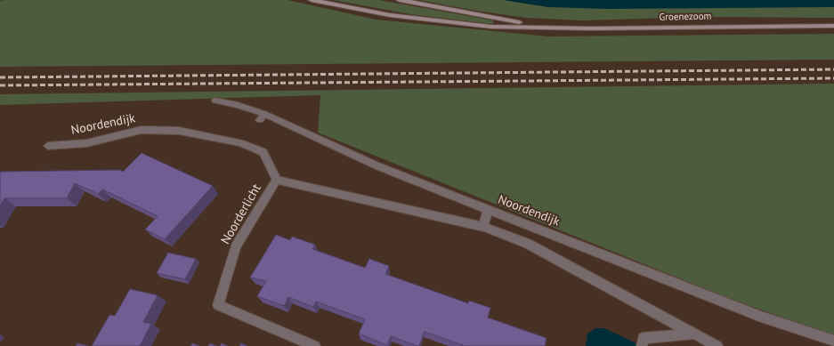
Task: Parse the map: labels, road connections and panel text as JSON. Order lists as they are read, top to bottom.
{
  "streets": {
    "street": ["Groenezoom", "Noordendijk", "Noorderlicht"]
  },
  "crossings": [
    ["Noordendijk", "Noorderlicht"]
  ]
}
